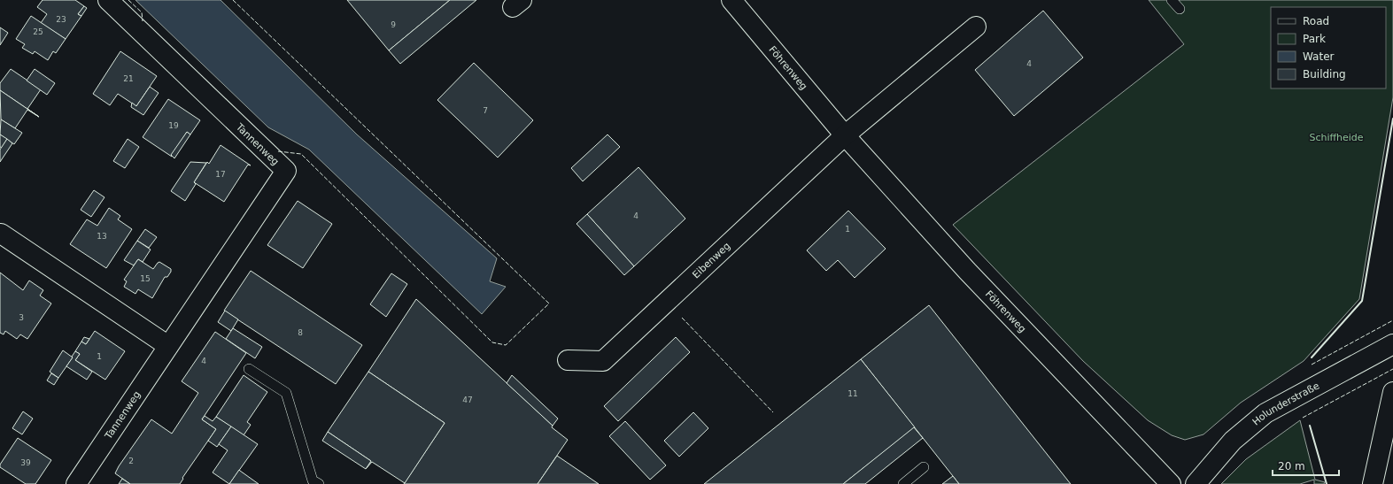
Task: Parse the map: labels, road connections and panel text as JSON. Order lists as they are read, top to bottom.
{
  "streets": {
    "main road": [
      "Föhrenweg",
      "Tannenweg",
      "Eibenweg",
      "Holunderstraße"
    ]
  },
  "crossings": [
    ["Föhrenweg", "Eibenweg"]
  ],
  "parks": ["Schiffheide"],
  "house_numbers": [
    "23",
    "9",
    "25",
    "4",
    "21",
    "7",
    "19",
    "17",
    "4",
    "1",
    "13",
    "15",
    "3",
    "8",
    "1",
    "4",
    "11",
    "47",
    "2",
    "39"
  ],
  "legend": [
    "Road",
    "Park",
    "Water",
    "Building"
  ],
  "scale_bar": "20 m"
}
